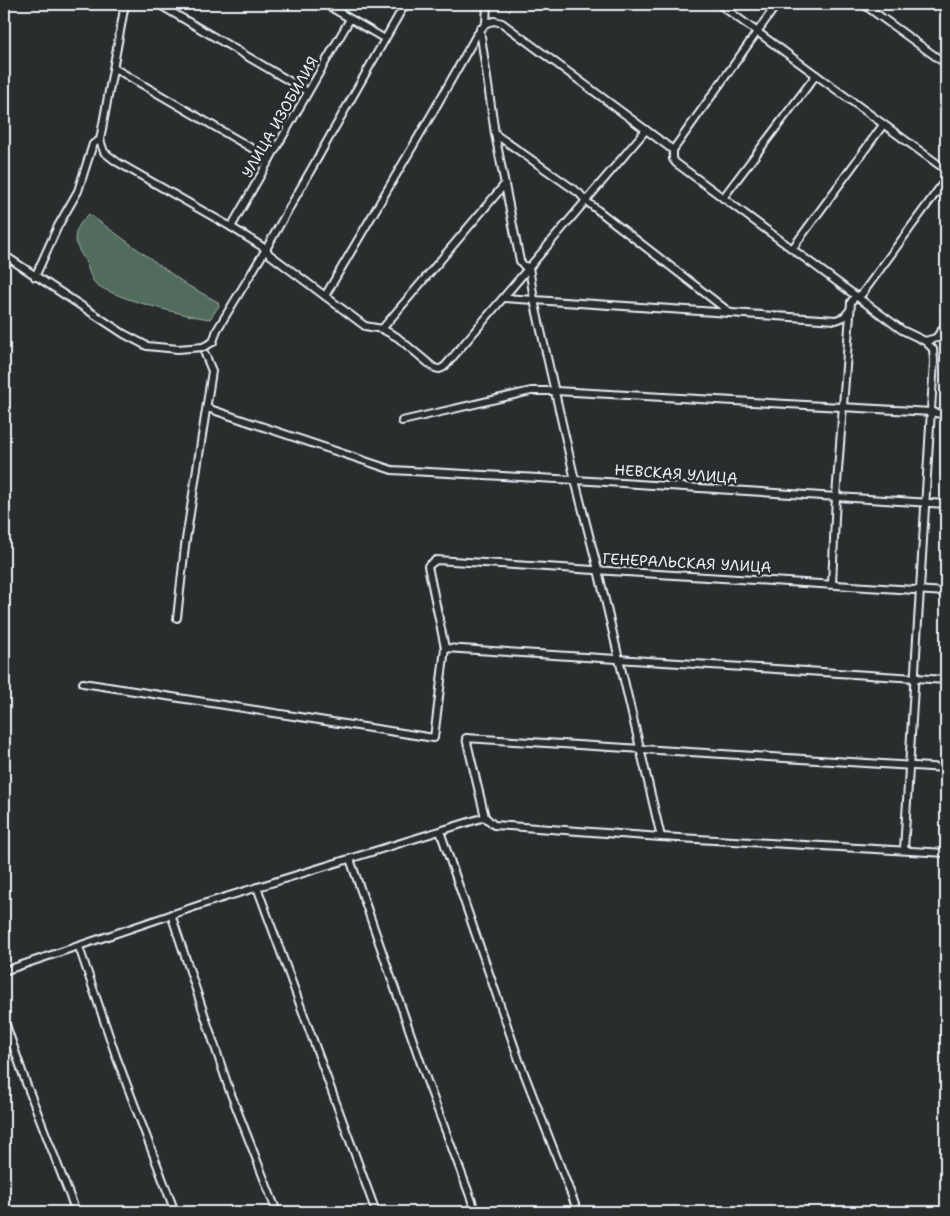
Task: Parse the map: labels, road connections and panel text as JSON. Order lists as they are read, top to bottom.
{
  "streets": {
    "street": ["УЛИЦА ИЗОБИЛИЯ", "НЕВСКАЯ УЛИЦА", "ГЕНЕРАЛЬСКАЯ УЛИЦА"]
  }
}
